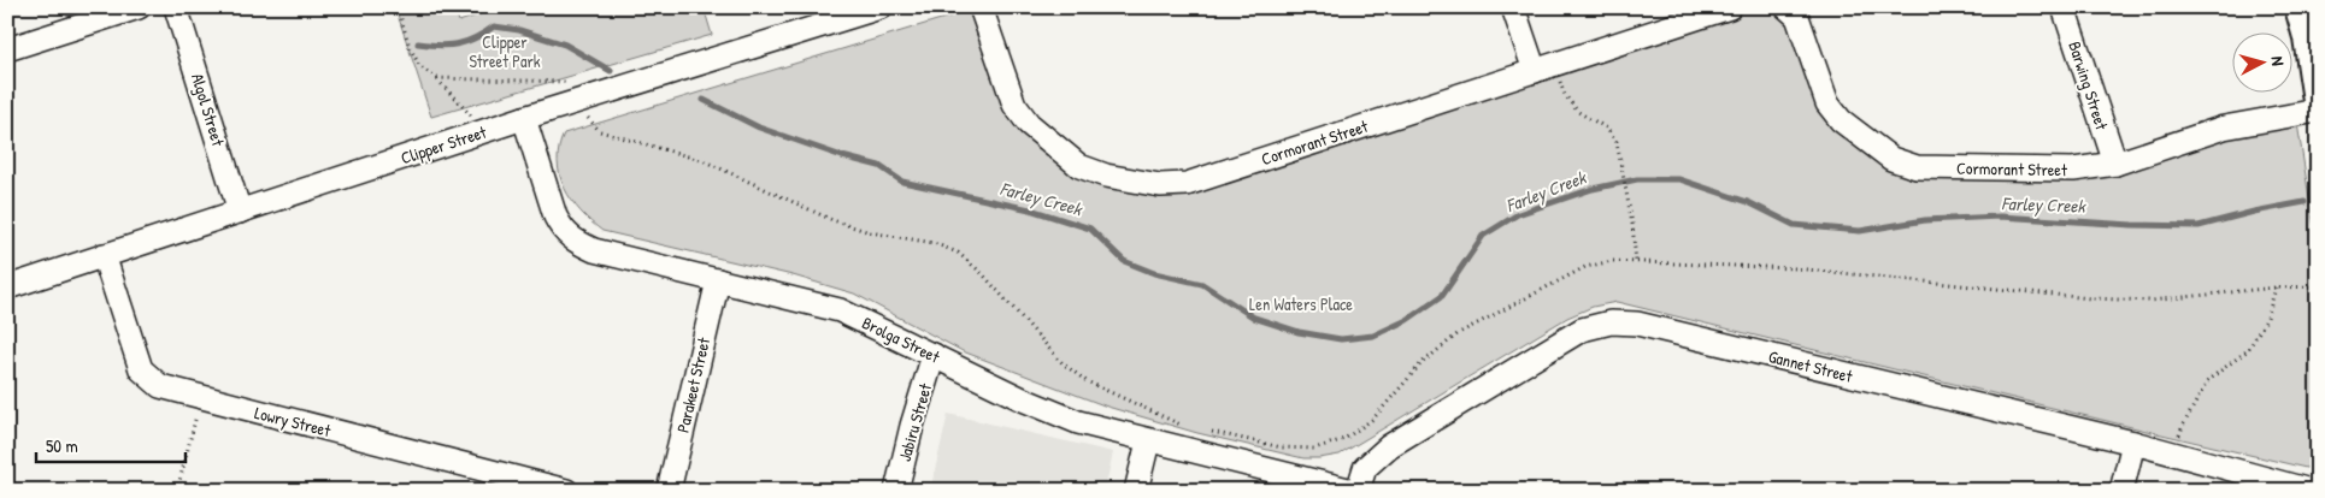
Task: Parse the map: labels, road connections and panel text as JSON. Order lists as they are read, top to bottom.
{
  "streets": {
    "street": [
      "Barwing Street",
      "Algol Street",
      "Cormorant Street",
      "Clipper Street",
      "Brolga Street",
      "Gannet Street",
      "Parakeet Street",
      "Lowry Street",
      "Jabiru Street"
    ]
  },
  "crossings": [
    ["Barwing Street", "Cormorant Street"],
    ["Algol Street", "Clipper Street"],
    ["Clipper Street", "Brolga Street"],
    ["Clipper Street", "Lowry Street"],
    ["Brolga Street", "Gannet Street"],
    ["Brolga Street", "Parakeet Street"],
    ["Brolga Street", "Jabiru Street"]
  ],
  "water": ["Farley Creek"],
  "parks": ["Clipper Street Park", "Len Waters Place"],
  "scale_bar": "50 m",
  "north": "right"
}
